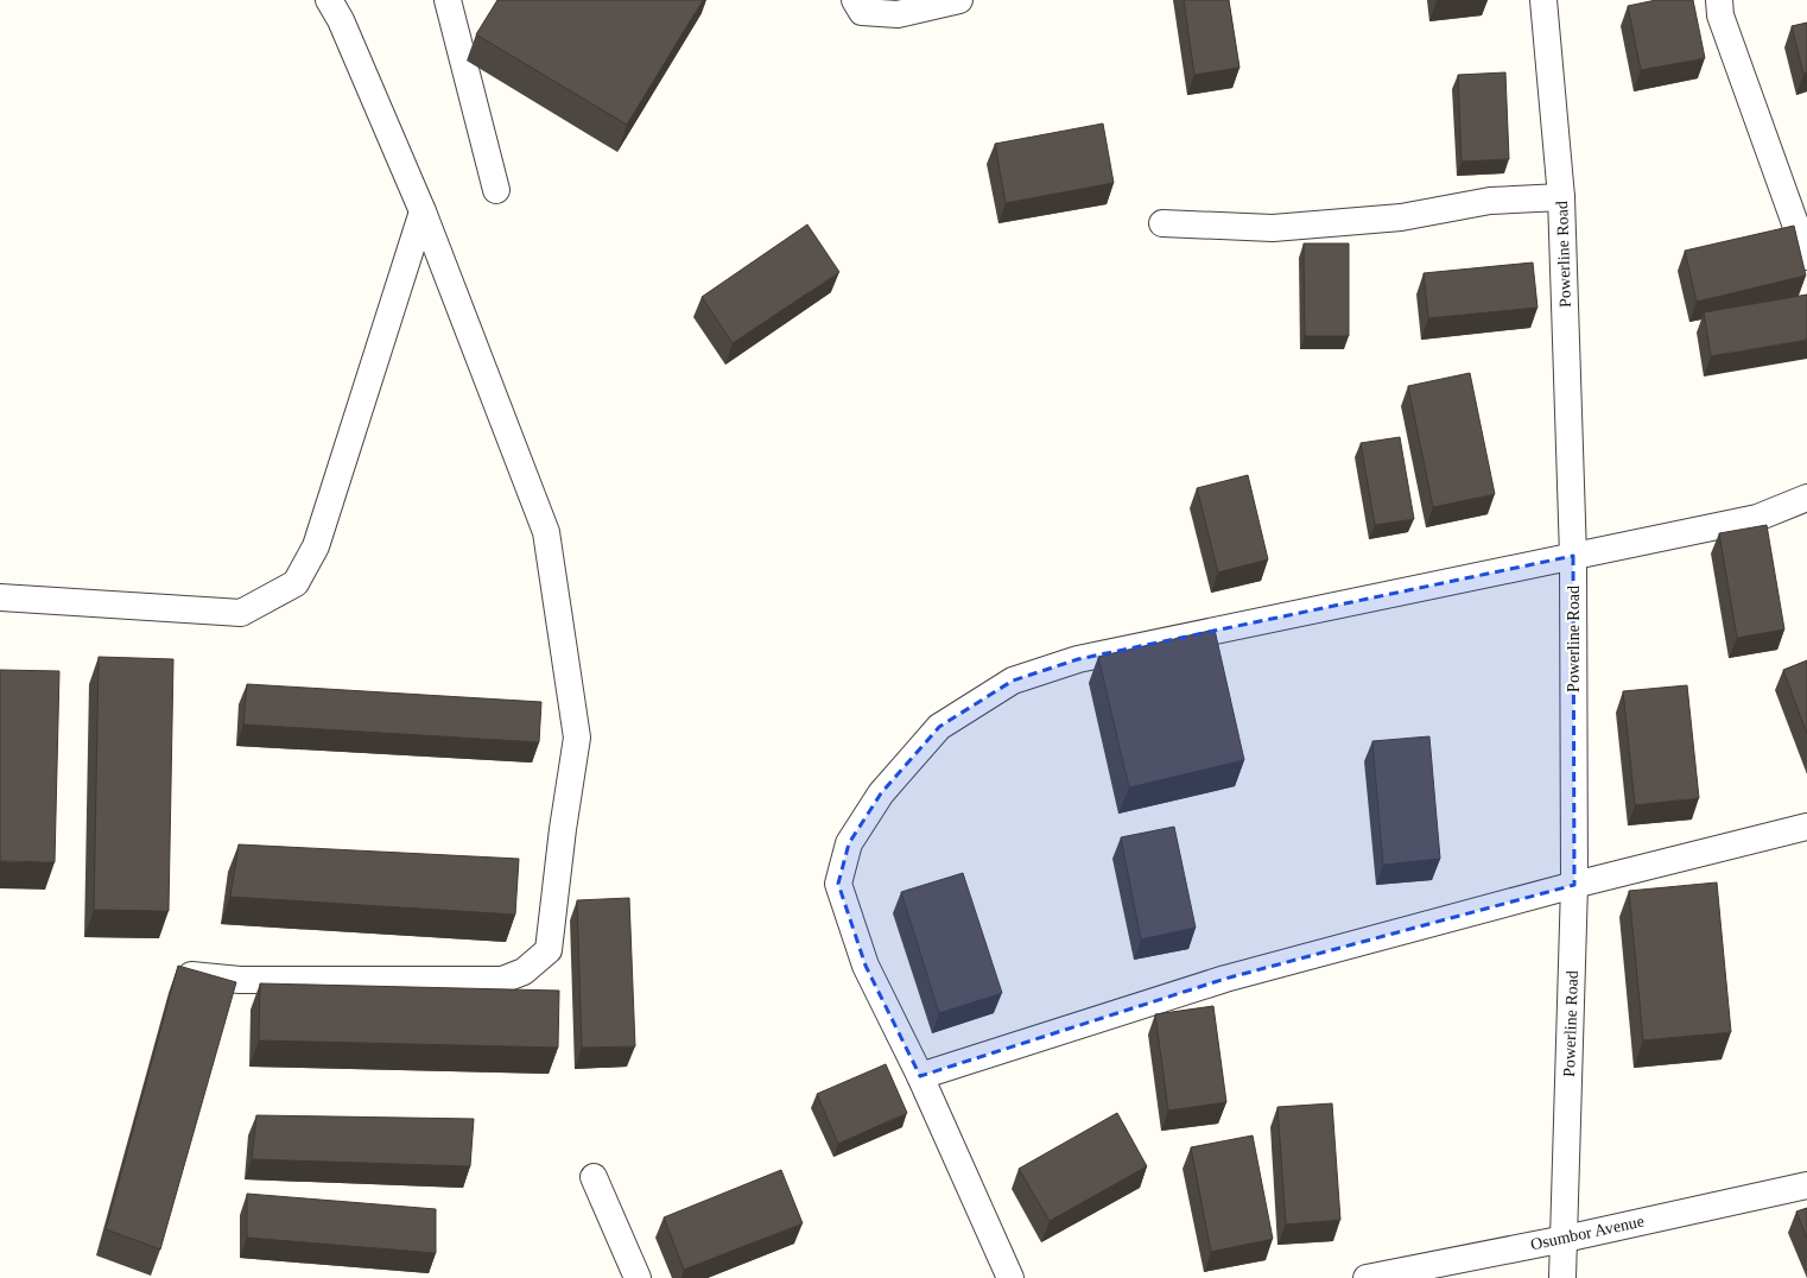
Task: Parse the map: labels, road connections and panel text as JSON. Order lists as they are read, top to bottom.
{
  "streets": {
    "street": ["Powerline Road", "Osumbor Avenue"]
  },
  "crossings": [
    ["Powerline Road", "Osumbor Avenue"]
  ]
}
